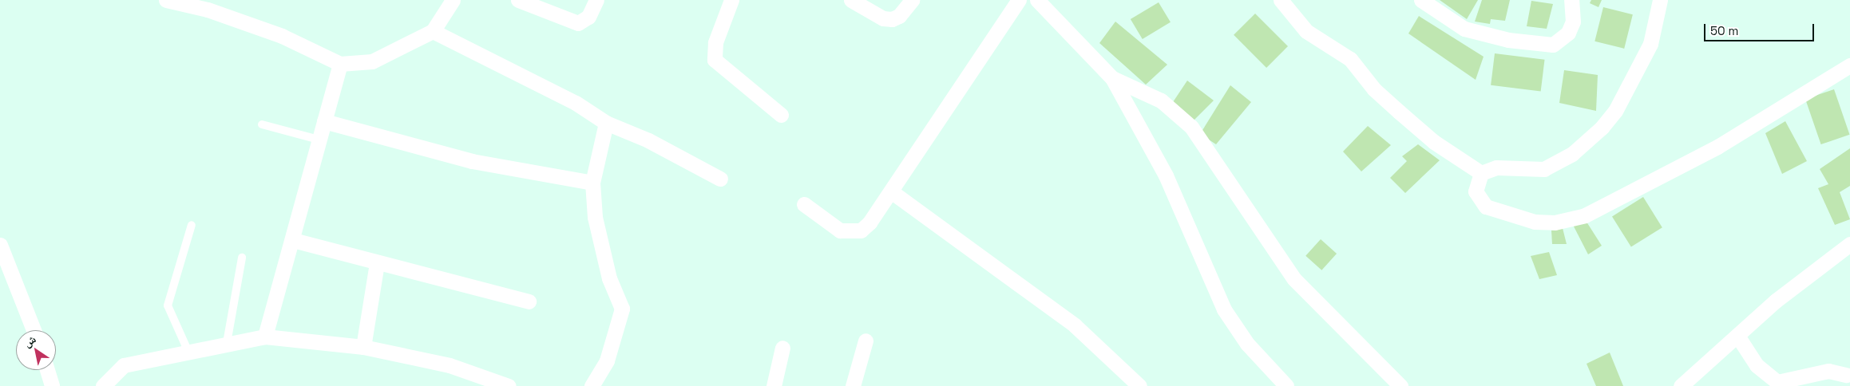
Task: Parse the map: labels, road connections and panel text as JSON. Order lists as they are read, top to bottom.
{
  "scale_bar": "50 m",
  "north": "top left"
}
